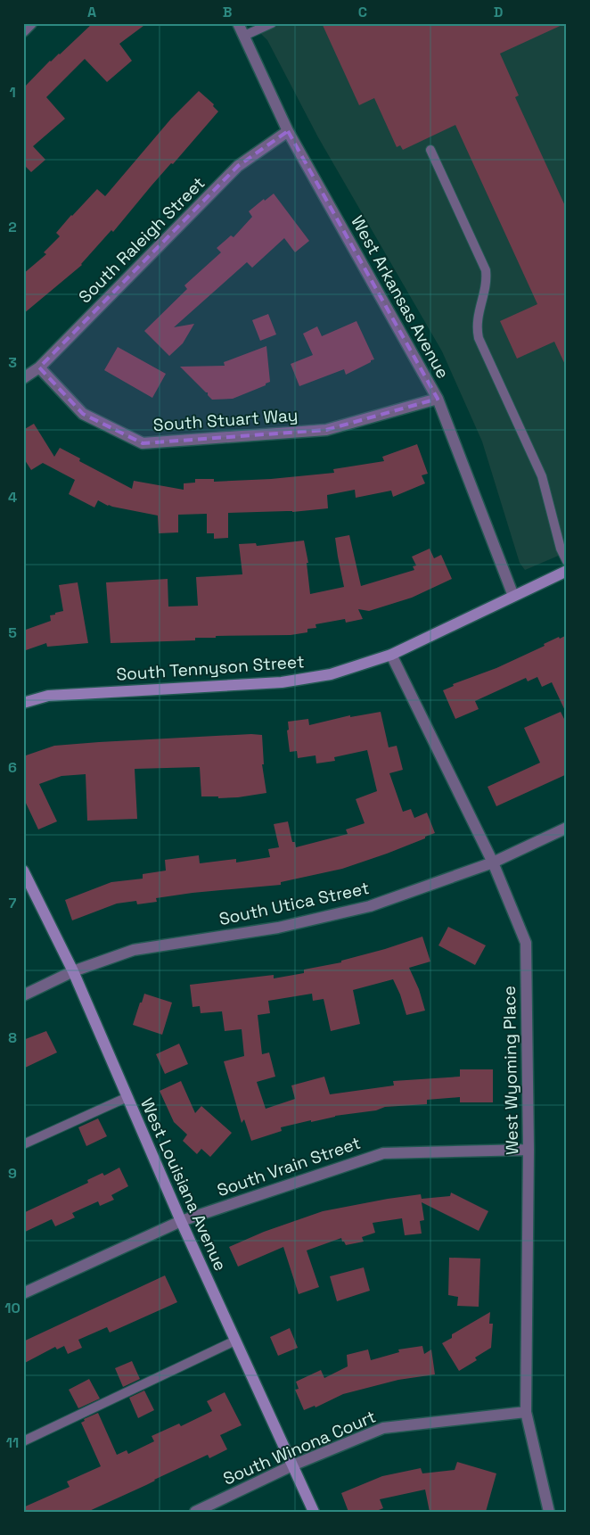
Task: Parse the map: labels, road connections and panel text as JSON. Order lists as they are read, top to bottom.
{
  "streets": {
    "street": [
      "South Raleigh Street",
      "West Arkansas Avenue",
      "South Stuart Way",
      "South Tennyson Street",
      "South Utica Street",
      "West Wyoming Place",
      "South Vrain Street",
      "West Louisiana Avenue",
      "South Winona Court"
    ]
  },
  "crossings": [
    ["South Raleigh Street", "West Arkansas Avenue"],
    ["South Raleigh Street", "South Stuart Way"],
    ["West Arkansas Avenue", "South Stuart Way"],
    ["West Arkansas Avenue", "South Tennyson Street"],
    ["South Tennyson Street", "West Wyoming Place"],
    ["South Utica Street", "West Wyoming Place"],
    ["South Utica Street", "West Louisiana Avenue"],
    ["West Wyoming Place", "South Vrain Street"],
    ["West Wyoming Place", "South Winona Court"],
    ["South Vrain Street", "West Louisiana Avenue"],
    ["West Louisiana Avenue", "South Winona Court"]
  ],
  "grid": {
    "columns": [
      "A",
      "B",
      "C",
      "D"
    ],
    "rows": [
      "1",
      "2",
      "3",
      "4",
      "5",
      "6",
      "7",
      "8",
      "9",
      "10",
      "11"
    ]
  }
}
